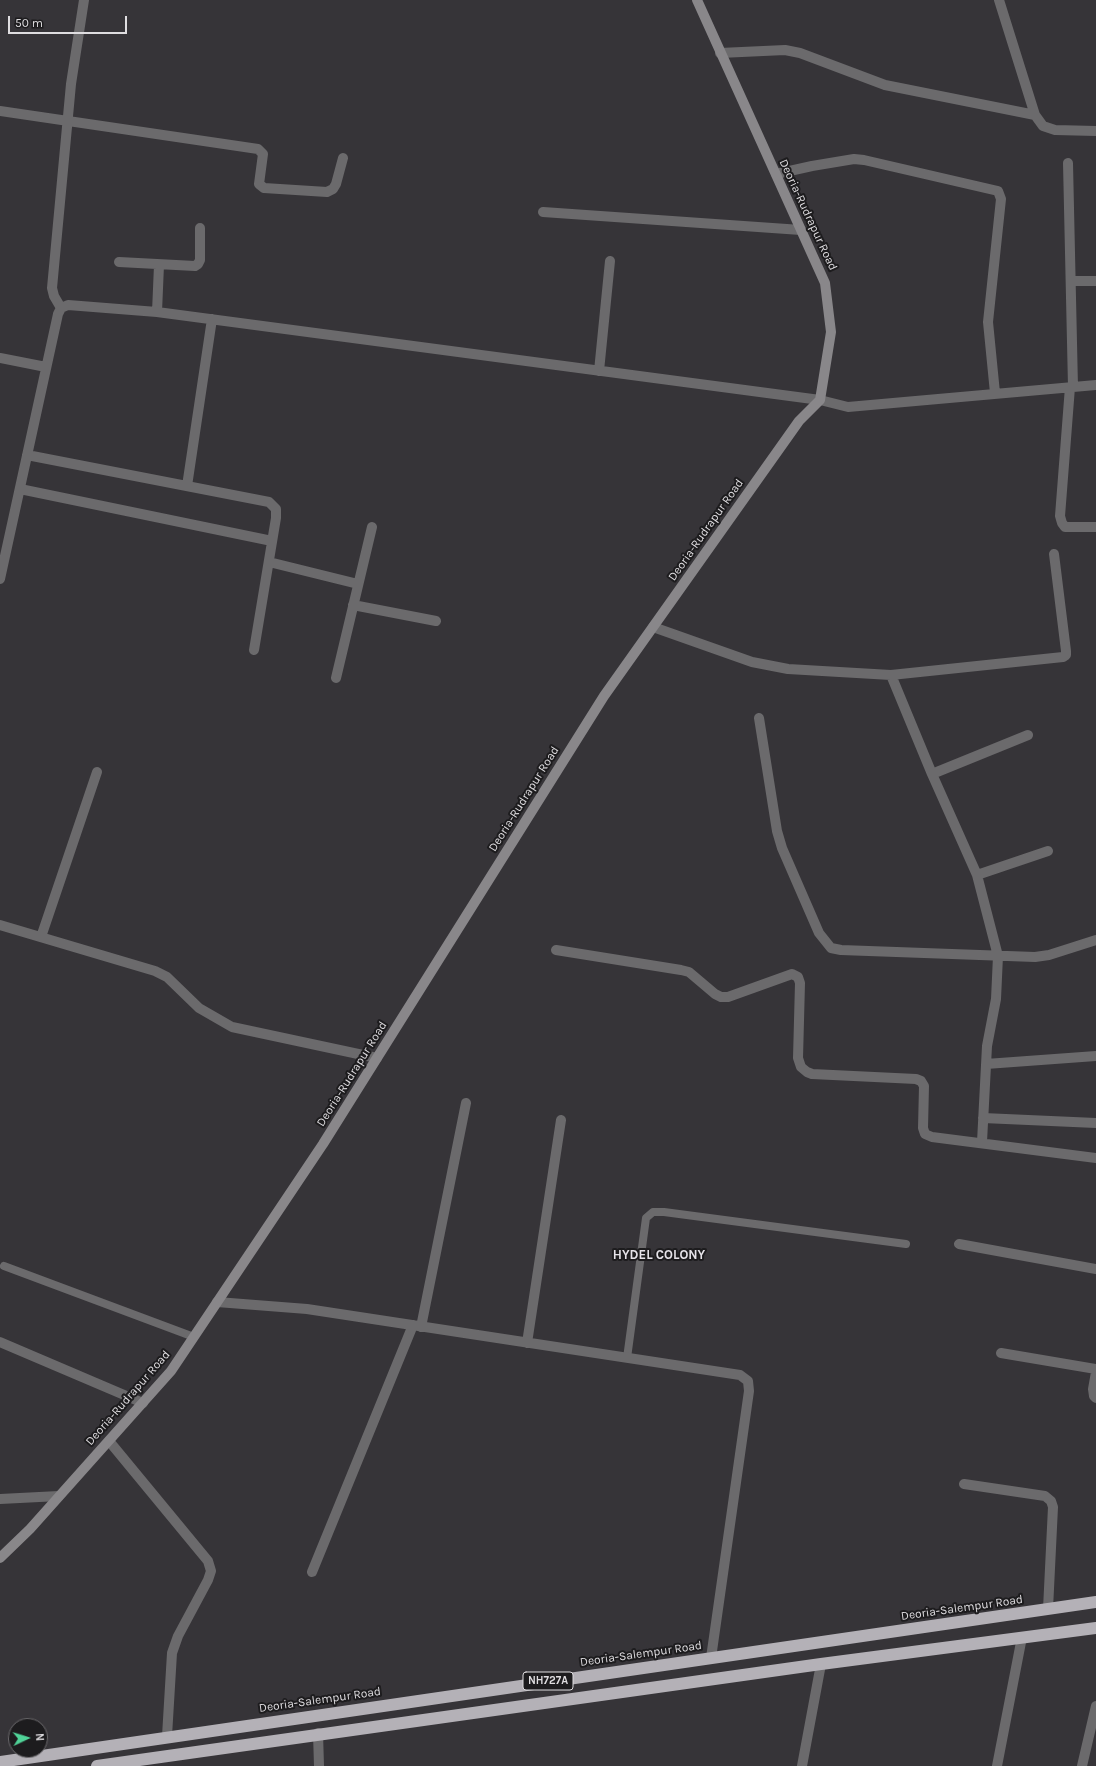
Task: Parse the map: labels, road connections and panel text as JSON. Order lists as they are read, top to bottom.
{
  "streets": {
    "highway": ["Deoria-Salempur Road", "NH727A"],
    "main road": ["Deoria-Rudrapur Road"]
  },
  "districts": ["HYDEL COLONY"],
  "scale_bar": "50 m",
  "north": "right"
}
